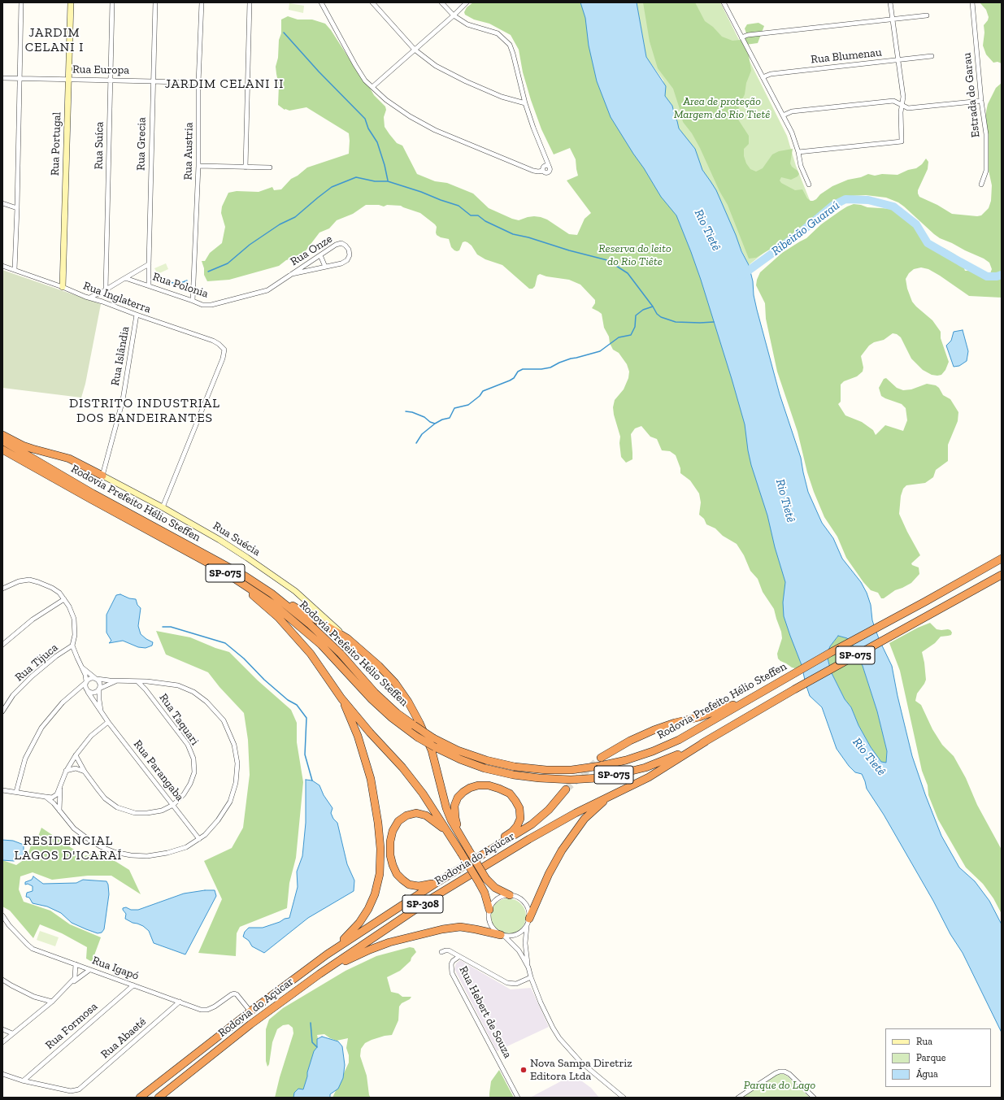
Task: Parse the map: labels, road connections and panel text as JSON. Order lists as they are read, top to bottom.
{
  "streets": {
    "highway": [
      "Rodovia Prefeito Hélio Steffen",
      "SP-075",
      "Rodovia do Açúcar",
      "SP-308"
    ],
    "street": [
      "Rua Blumenau",
      "Rua Europa",
      "Estrada do Garau",
      "Rua Portugal",
      "Rua Grecia",
      "Rua Suíca",
      "Rua Austria",
      "Rua Onze",
      "Rua Polonia",
      "Rua Inglaterra",
      "Rua Islândia",
      "Rua Suécia",
      "Rua Tijuca",
      "Rua Taquari",
      "Rua Parangaba",
      "Rua Igapó",
      "Rua Hebert de Souza",
      "Rua Formosa",
      "Rua Abaeté"
    ]
  },
  "crossings": [
    ["Rua Europa", "Rua Portugal"],
    ["Rua Europa", "Rua Grecia"],
    ["Rua Europa", "Rua Suíca"],
    ["Rua Europa", "Rua Austria"],
    ["Rua Portugal", "Rua Inglaterra"],
    ["Rua Grecia", "Rua Polonia"],
    ["Rua Austria", "Rua Polonia"],
    ["Rua Onze", "Rua Polonia"],
    ["Rua Inglaterra", "Rua Islândia"],
    ["Rua Inglaterra", "Rua Suécia"],
    ["Rua Islândia", "Rua Suécia"],
    ["Rodovia Prefeito Hélio Steffen", "Rodovia do Açúcar"],
    ["Rua Taquari", "Rua Parangaba"],
    ["Rodovia do Açúcar", "Rua Igapó"],
    ["Rua Igapó", "Rua Formosa"],
    ["Rua Igapó", "Rua Abaeté"],
    ["Rua Formosa", "Rua Abaeté"]
  ],
  "districts": [
    "JARDIM CELANI I",
    "JARDIM CELANI II",
    "DISTRITO INDUSTRIAL DOS BANDEIRANTES",
    "RESIDENCIAL LAGOS D'ICARAÍ"
  ],
  "water": ["Ribeirão Guaraú", "Rio Tietê"],
  "parks": ["Area de proteção Margem do Rio Tietê", "Reserva do leito do Rio Tiête", "Parque do Lago"],
  "places": ["Nova Sampa Diretriz Editora Ltda"],
  "legend": ["Rua", "Parque", "Água"]
}
